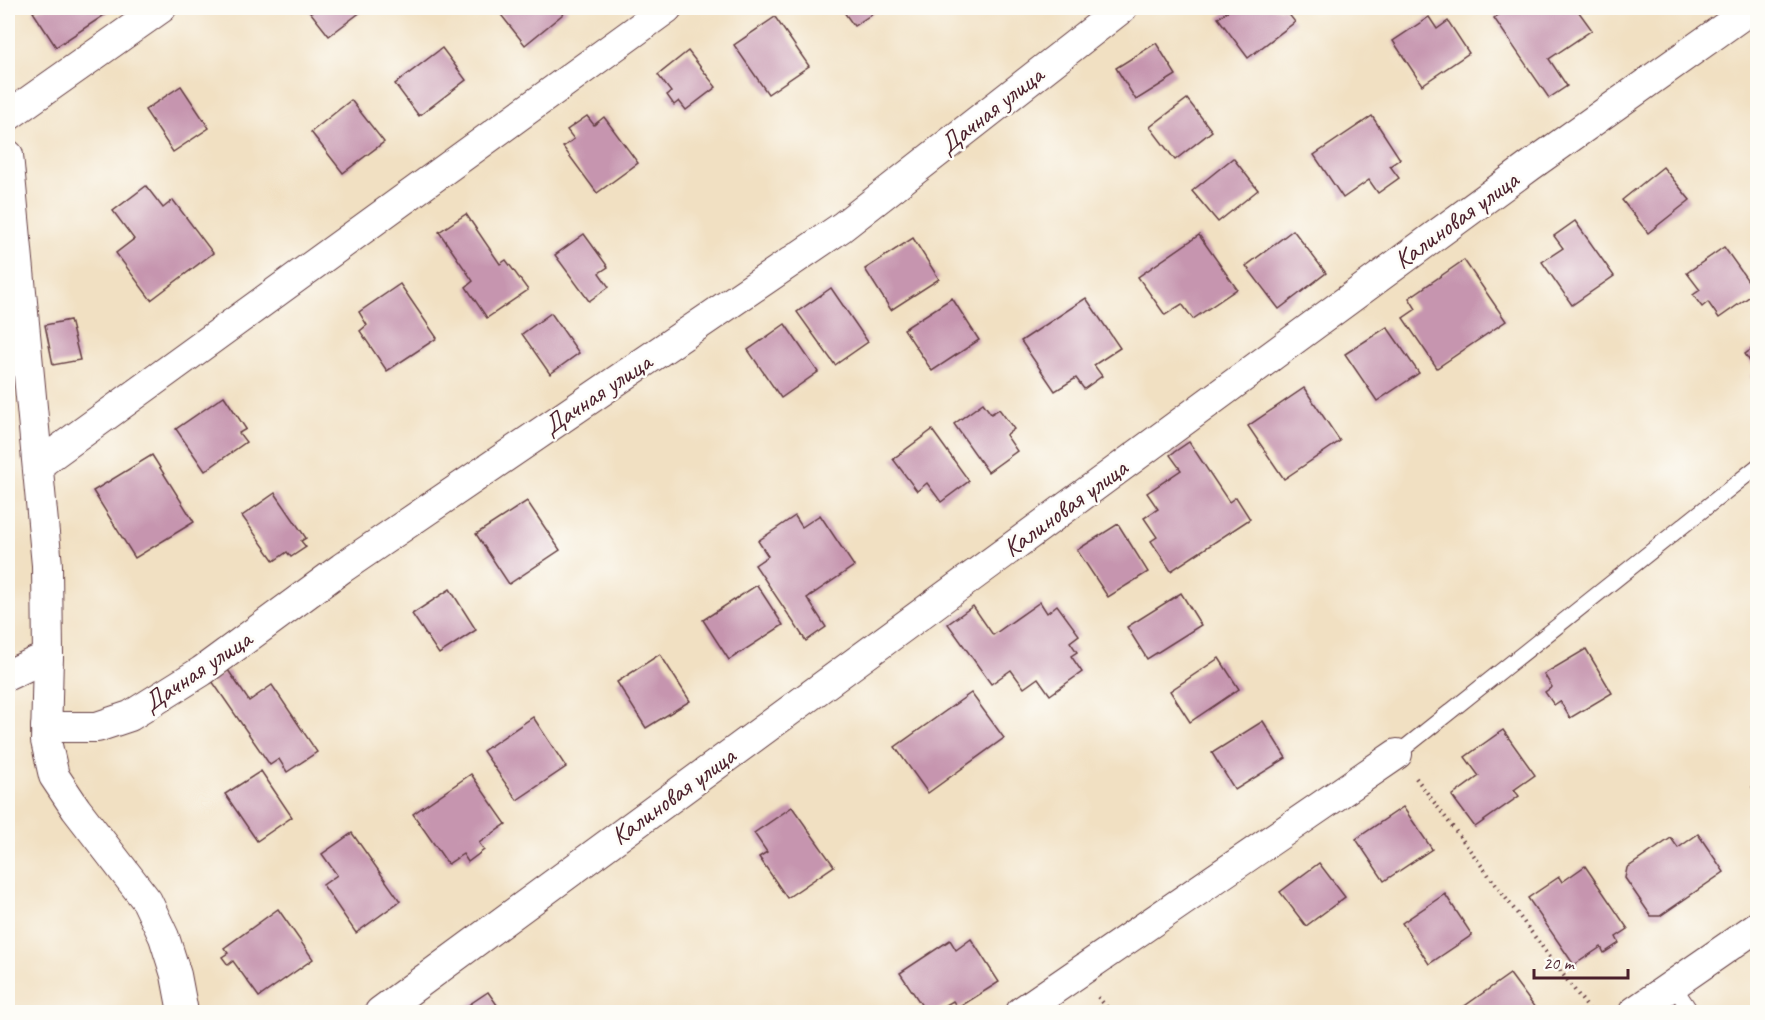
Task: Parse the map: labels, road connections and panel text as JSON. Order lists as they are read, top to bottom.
{
  "streets": {
    "street": ["Дачная улица", "Калиновая улица"]
  },
  "scale_bar": "20 m"
}
